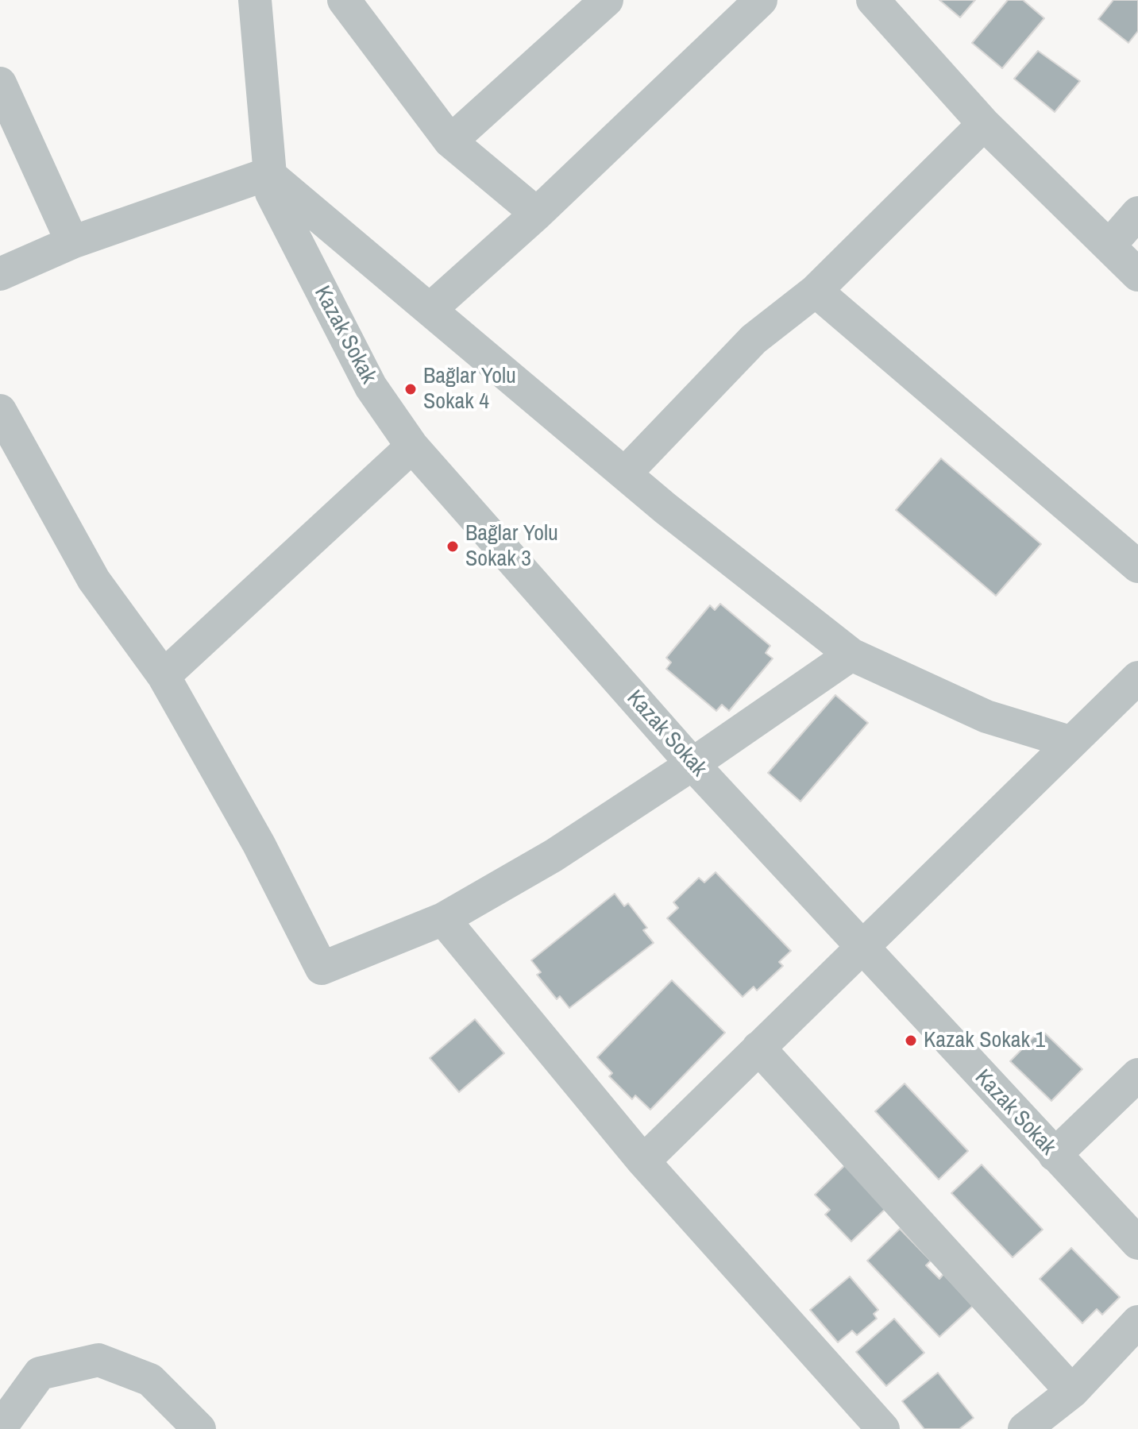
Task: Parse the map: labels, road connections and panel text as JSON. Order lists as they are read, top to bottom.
{
  "streets": {
    "street": ["Kazak Sokak"]
  },
  "places": ["Bağlar Yolu Sokak 4", "Bağlar Yolu Sokak 3", "Kazak Sokak 1"]
}
